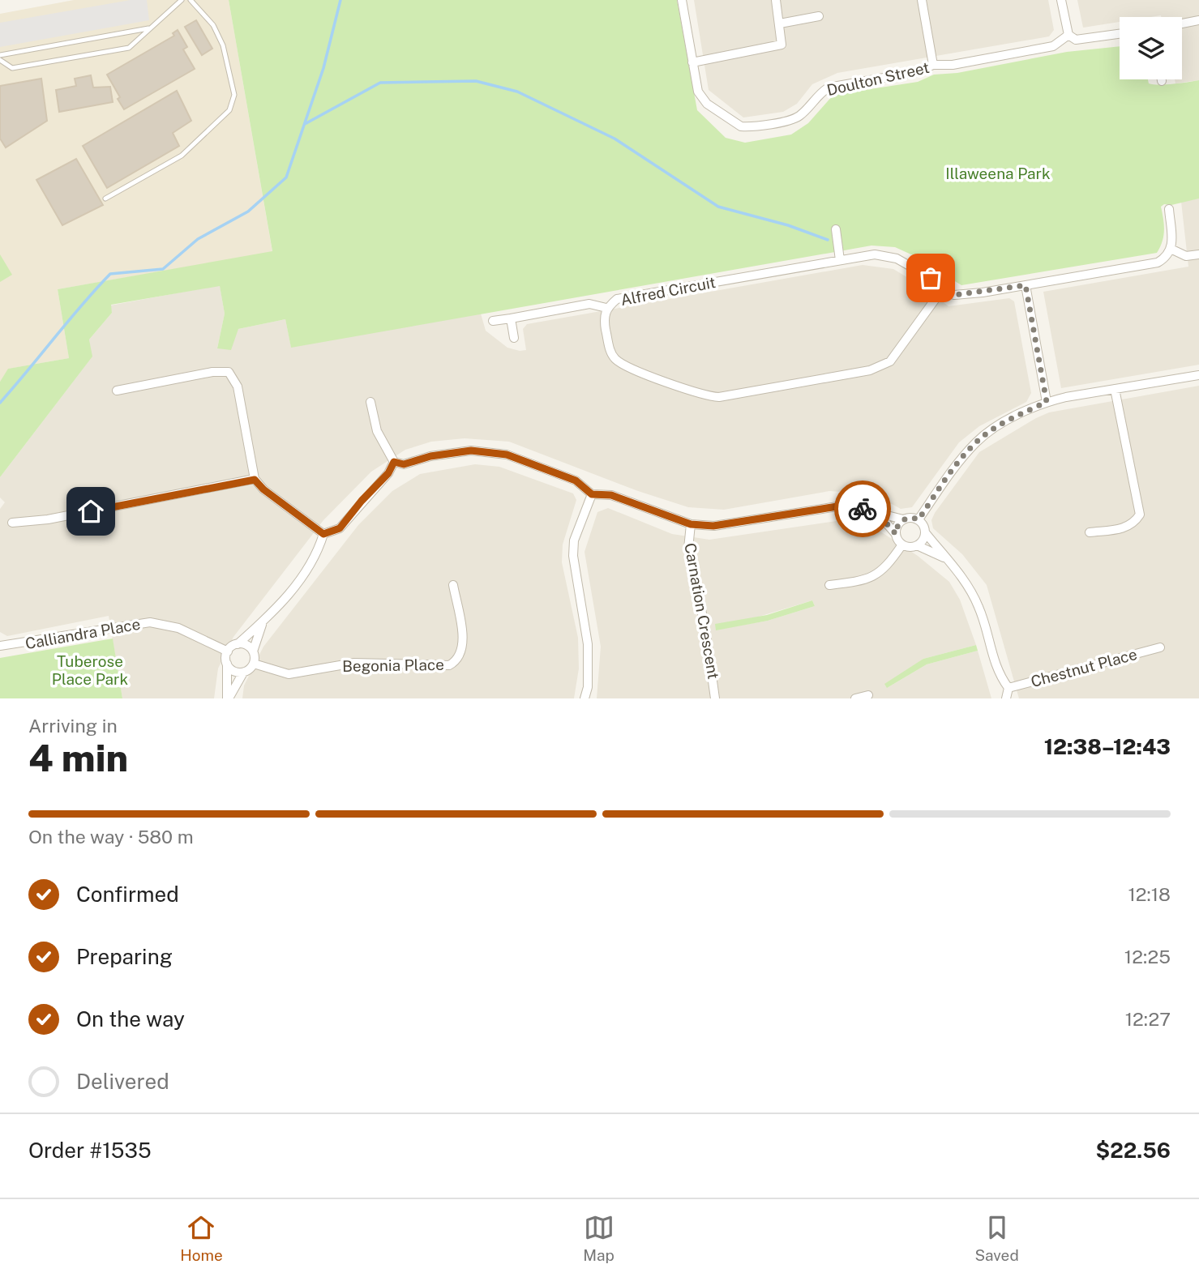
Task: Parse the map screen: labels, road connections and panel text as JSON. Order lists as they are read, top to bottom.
{
  "streets": {
    "street": [
      "Doulton Street",
      "Alfred Circuit",
      "Carnation Crescent",
      "Calliandra Place",
      "Begonia Place",
      "Chestnut Place"
    ]
  },
  "crossings": [
    ["Calliandra Place", "Begonia Place"]
  ],
  "parks": ["Illaweena Park", "Tuberose Place Park"],
  "page": {
    "heading": ["4 min", "Arriving in", "12:38–12:43"],
    "panel": ["Order #1535", "$22.56"],
    "bar": "On the way · 580 m",
    "list": [
      ["Confirmed", "12:18"],
      ["Preparing", "12:25"],
      ["On the way", "12:27"],
      "Delivered"
    ],
    "tabs": ["Home", "Map", "Saved"]
  }
}
